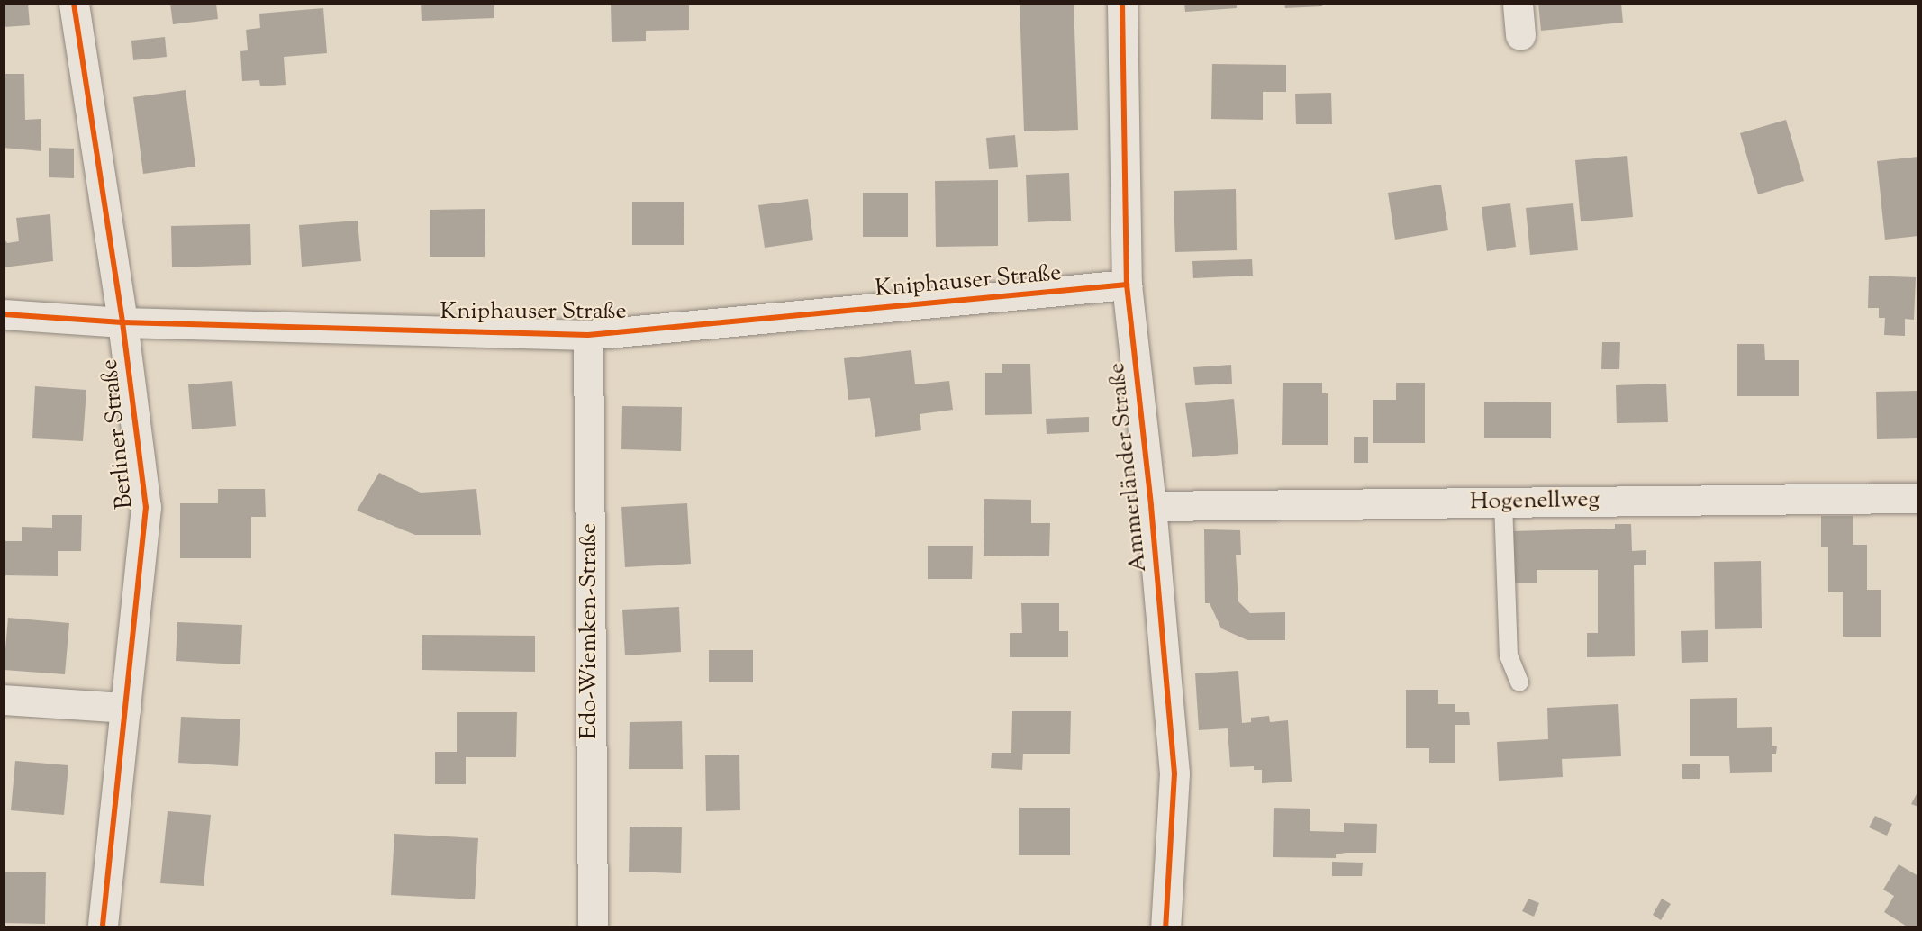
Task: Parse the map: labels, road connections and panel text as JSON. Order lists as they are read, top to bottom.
{
  "streets": {
    "street": [
      "Kniphauser Straße",
      "Berliner Straße",
      "Ammerländer Straße",
      "Hogenellweg",
      "Edo-Wiemken-Straße"
    ]
  },
  "crossings": [
    ["Kniphauser Straße", "Berliner Straße"],
    ["Kniphauser Straße", "Ammerländer Straße"],
    ["Kniphauser Straße", "Edo-Wiemken-Straße"],
    ["Ammerländer Straße", "Hogenellweg"]
  ]
}
